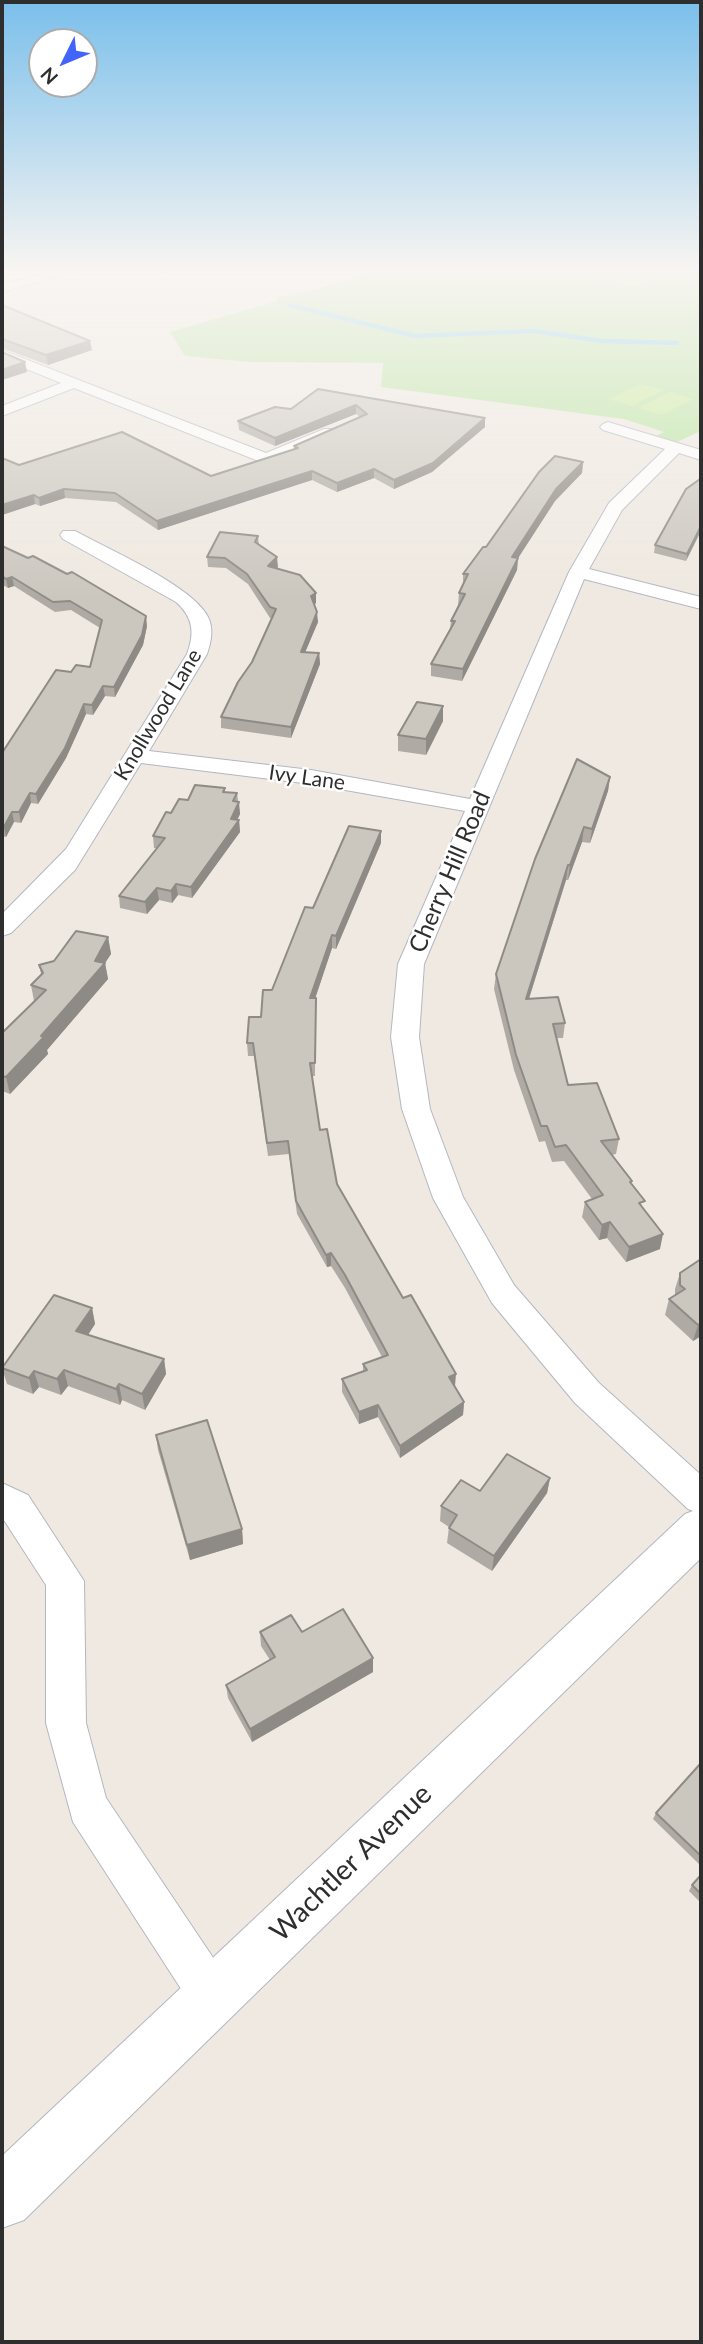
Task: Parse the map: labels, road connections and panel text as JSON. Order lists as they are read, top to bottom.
{
  "streets": {
    "street": [
      "Knollwood Lane",
      "Ivy Lane",
      "Cherry Hill Road",
      "Wachtler Avenue"
    ]
  },
  "crossings": [
    ["Knollwood Lane", "Ivy Lane"],
    ["Ivy Lane", "Cherry Hill Road"]
  ],
  "north": "bottom left"
}
